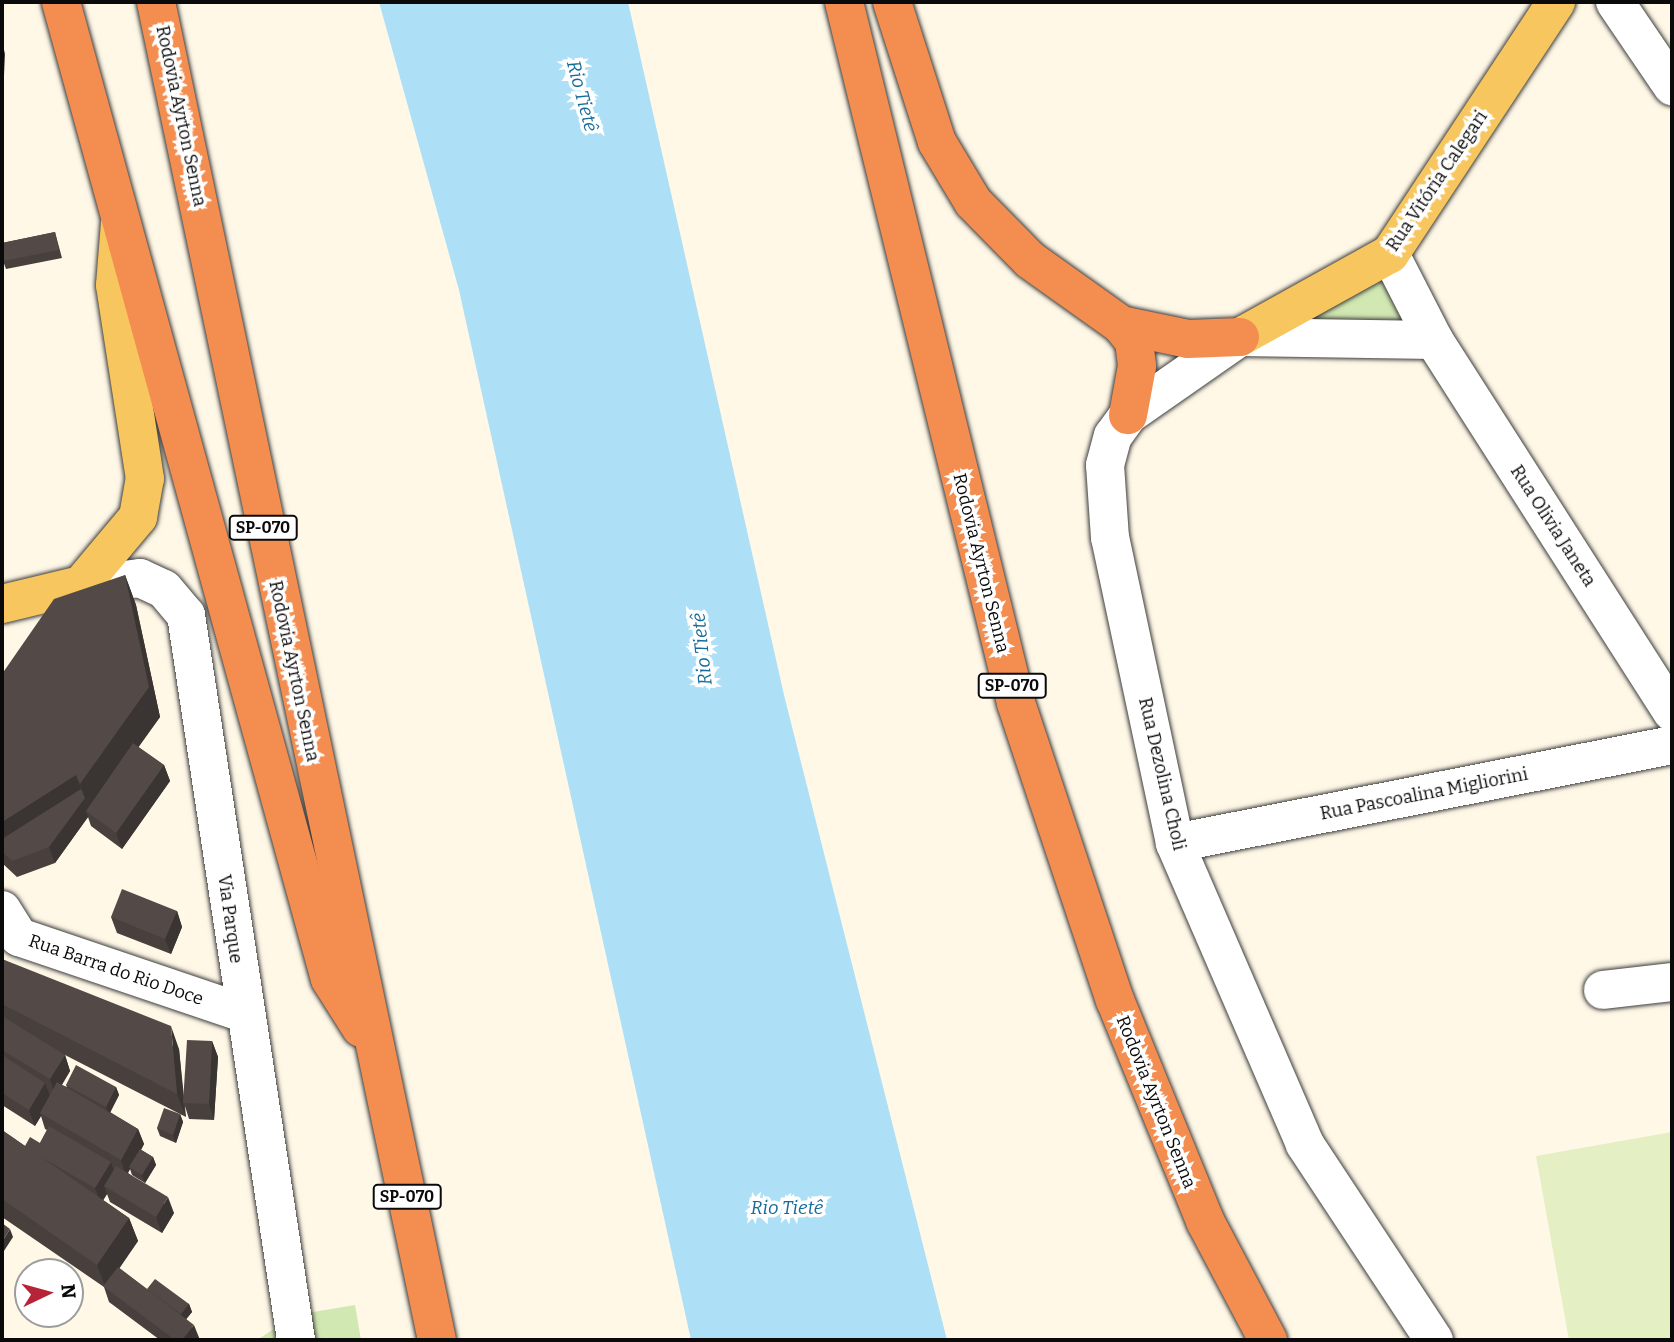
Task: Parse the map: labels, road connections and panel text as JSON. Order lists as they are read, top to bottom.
{
  "streets": {
    "highway": ["Rodovia Ayrton Senna", "SP-070"],
    "main road": ["Rua Vitória Calegari"],
    "street": [
      "Rua Olivia Janeta",
      "Rua Dezolina Choli",
      "Rua Pascoalina Migliorini",
      "Via Parque",
      "Rua Barra do Rio Doce"
    ]
  },
  "crossings": [
    ["Rua Vitória Calegari", "Rua Olivia Janeta"],
    ["Rua Vitória Calegari", "Rua Dezolina Choli"],
    ["Rua Dezolina Choli", "Rua Pascoalina Migliorini"],
    ["Via Parque", "Rua Barra do Rio Doce"]
  ],
  "water": ["Rio Tietê"],
  "north": "right"
}
